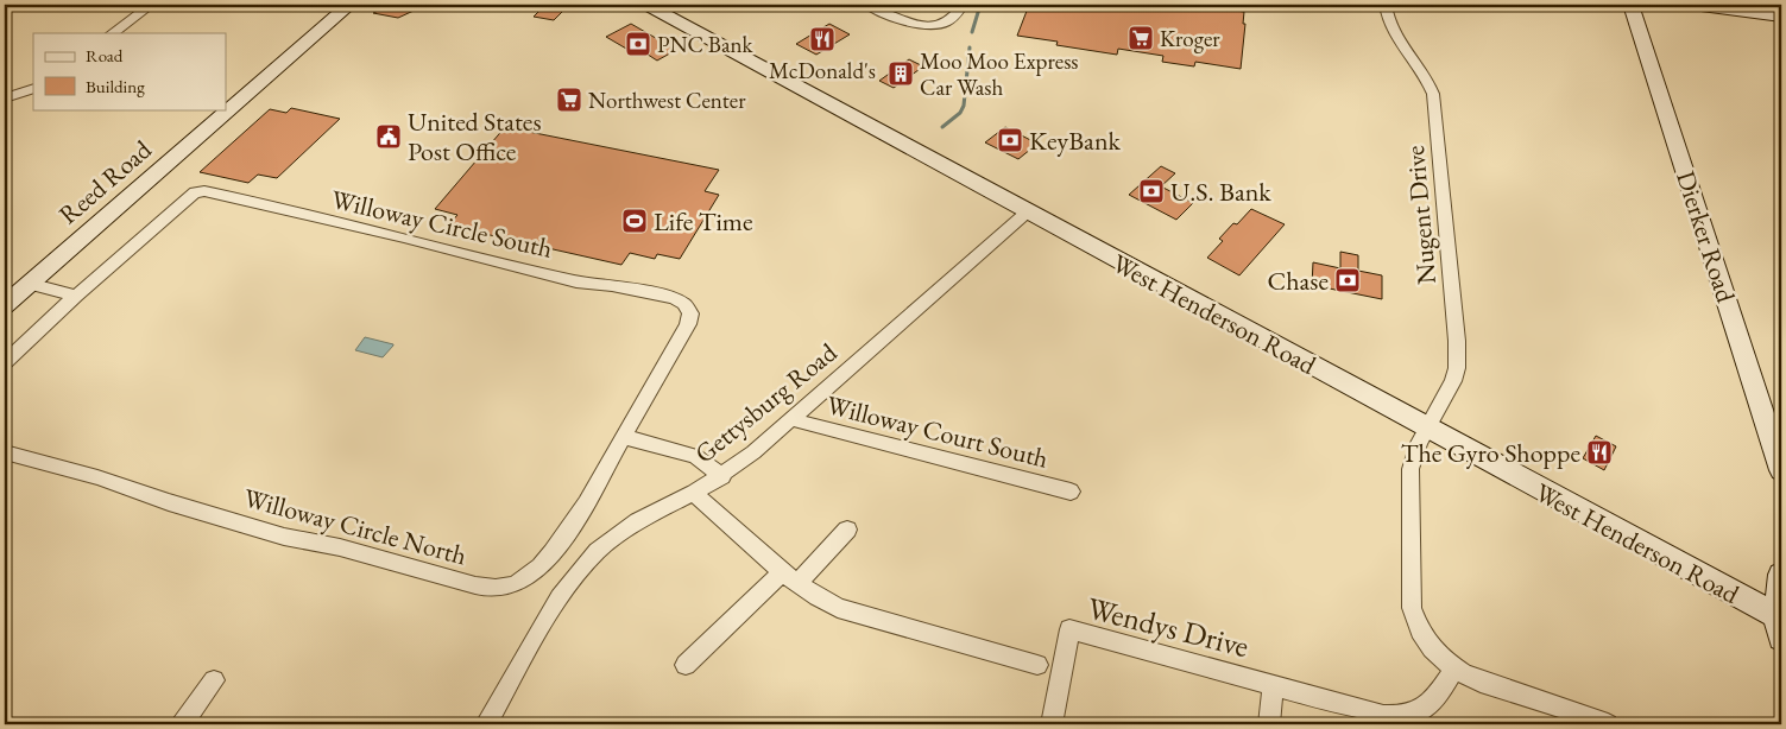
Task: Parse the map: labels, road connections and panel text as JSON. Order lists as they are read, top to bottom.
{
  "streets": {
    "main road": ["Reed Road", "Dierker Road", "West Henderson Road"],
    "street": [
      "Nugent Drive",
      "Willoway Circle South",
      "Gettysburg Road",
      "Willoway Court South",
      "Willoway Circle North",
      "Wendys Drive"
    ]
  },
  "crossings": [
    ["Nugent Drive", "West Henderson Road"],
    ["Willoway Circle South", "Willoway Circle North"],
    ["West Henderson Road", "Gettysburg Road"],
    ["Gettysburg Road", "Willoway Court South"]
  ],
  "places": {
    "supermarket": ["Kroger", "Northwest Center"],
    "restaurant": ["McDonald's", "The Gyro Shoppe"],
    "bank": [
      "PNC Bank",
      "KeyBank",
      "U.S. Bank",
      "Chase"
    ],
    "building": ["Moo Moo Express Car Wash"],
    "public building": ["United States Post Office"],
    "sports": ["Life Time"]
  },
  "legend": ["Road", "Building"]
}
